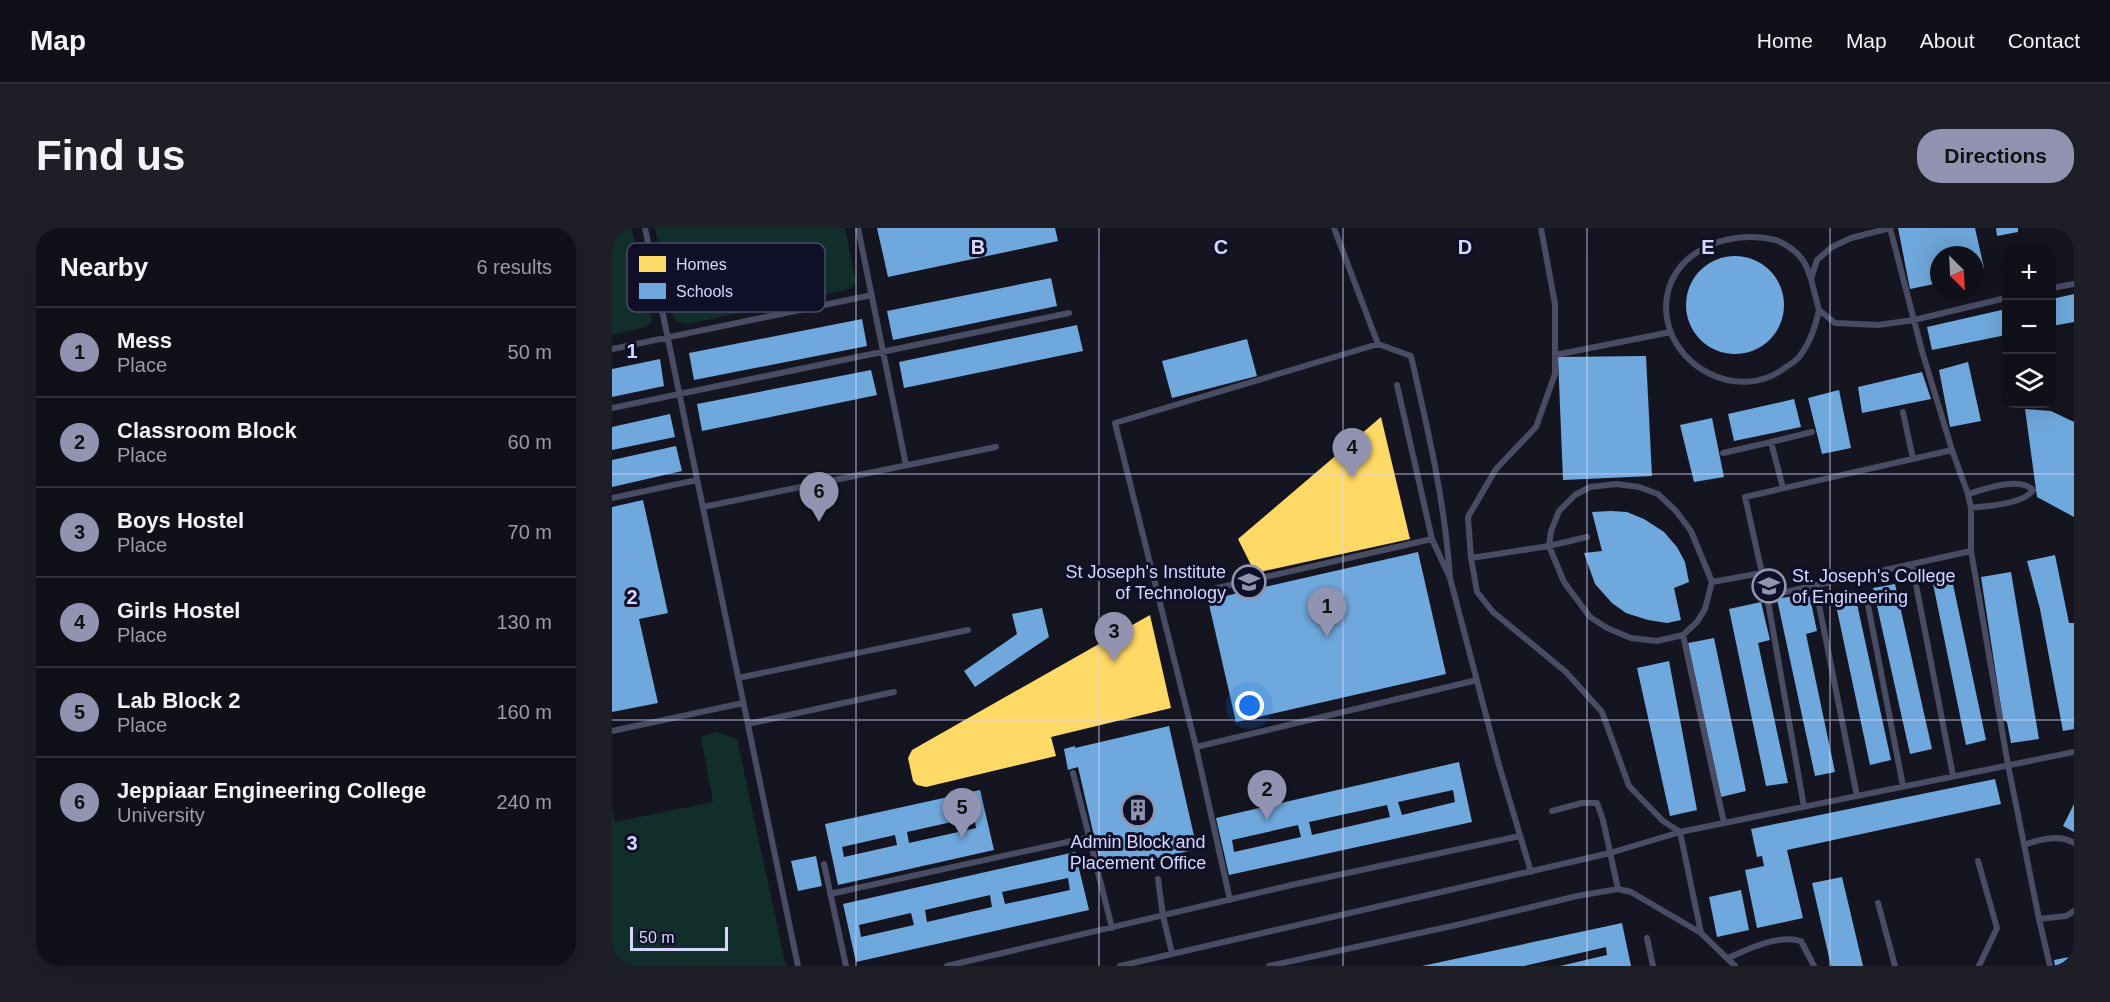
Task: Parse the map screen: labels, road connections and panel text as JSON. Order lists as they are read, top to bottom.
{
  "places": {
    "school or university": ["St Joseph's Institute of Technology", "St. Joseph's College of Engineering"],
    "building": ["Admin Block and Placement Office"]
  },
  "legend": ["Homes", "Schools"],
  "scale_bar": "50 m",
  "north": "bottom right",
  "page": {
    "header": "Map",
    "nav": [
      "Home",
      "Map",
      "About",
      "Contact"
    ],
    "buttons": "Directions",
    "title": "Find us",
    "heading": ["Nearby", "6 results"],
    "map_buttons": ["+", "−"],
    "list": [
      {
        "mark": "1",
        "name": "Mess",
        "note": "Place",
        "value": "50 m"
      },
      {
        "mark": "2",
        "name": "Classroom Block",
        "note": "Place",
        "value": "60 m"
      },
      {
        "mark": "3",
        "name": "Boys Hostel",
        "note": "Place",
        "value": "70 m"
      },
      {
        "mark": "4",
        "name": "Girls Hostel",
        "note": "Place",
        "value": "130 m"
      },
      {
        "mark": "5",
        "name": "Lab Block 2",
        "note": "Place",
        "value": "160 m"
      },
      {
        "mark": "6",
        "name": "Jeppiaar Engineering College",
        "note": "University",
        "value": "240 m"
      }
    ],
    "pins": [
      "4",
      "6",
      "1",
      "3",
      "2",
      "5"
    ],
    "scale": "50 m"
  },
  "grid": {
    "columns": [
      "B",
      "C",
      "D",
      "E"
    ],
    "rows": ["1", "2", "3"]
  }
}
